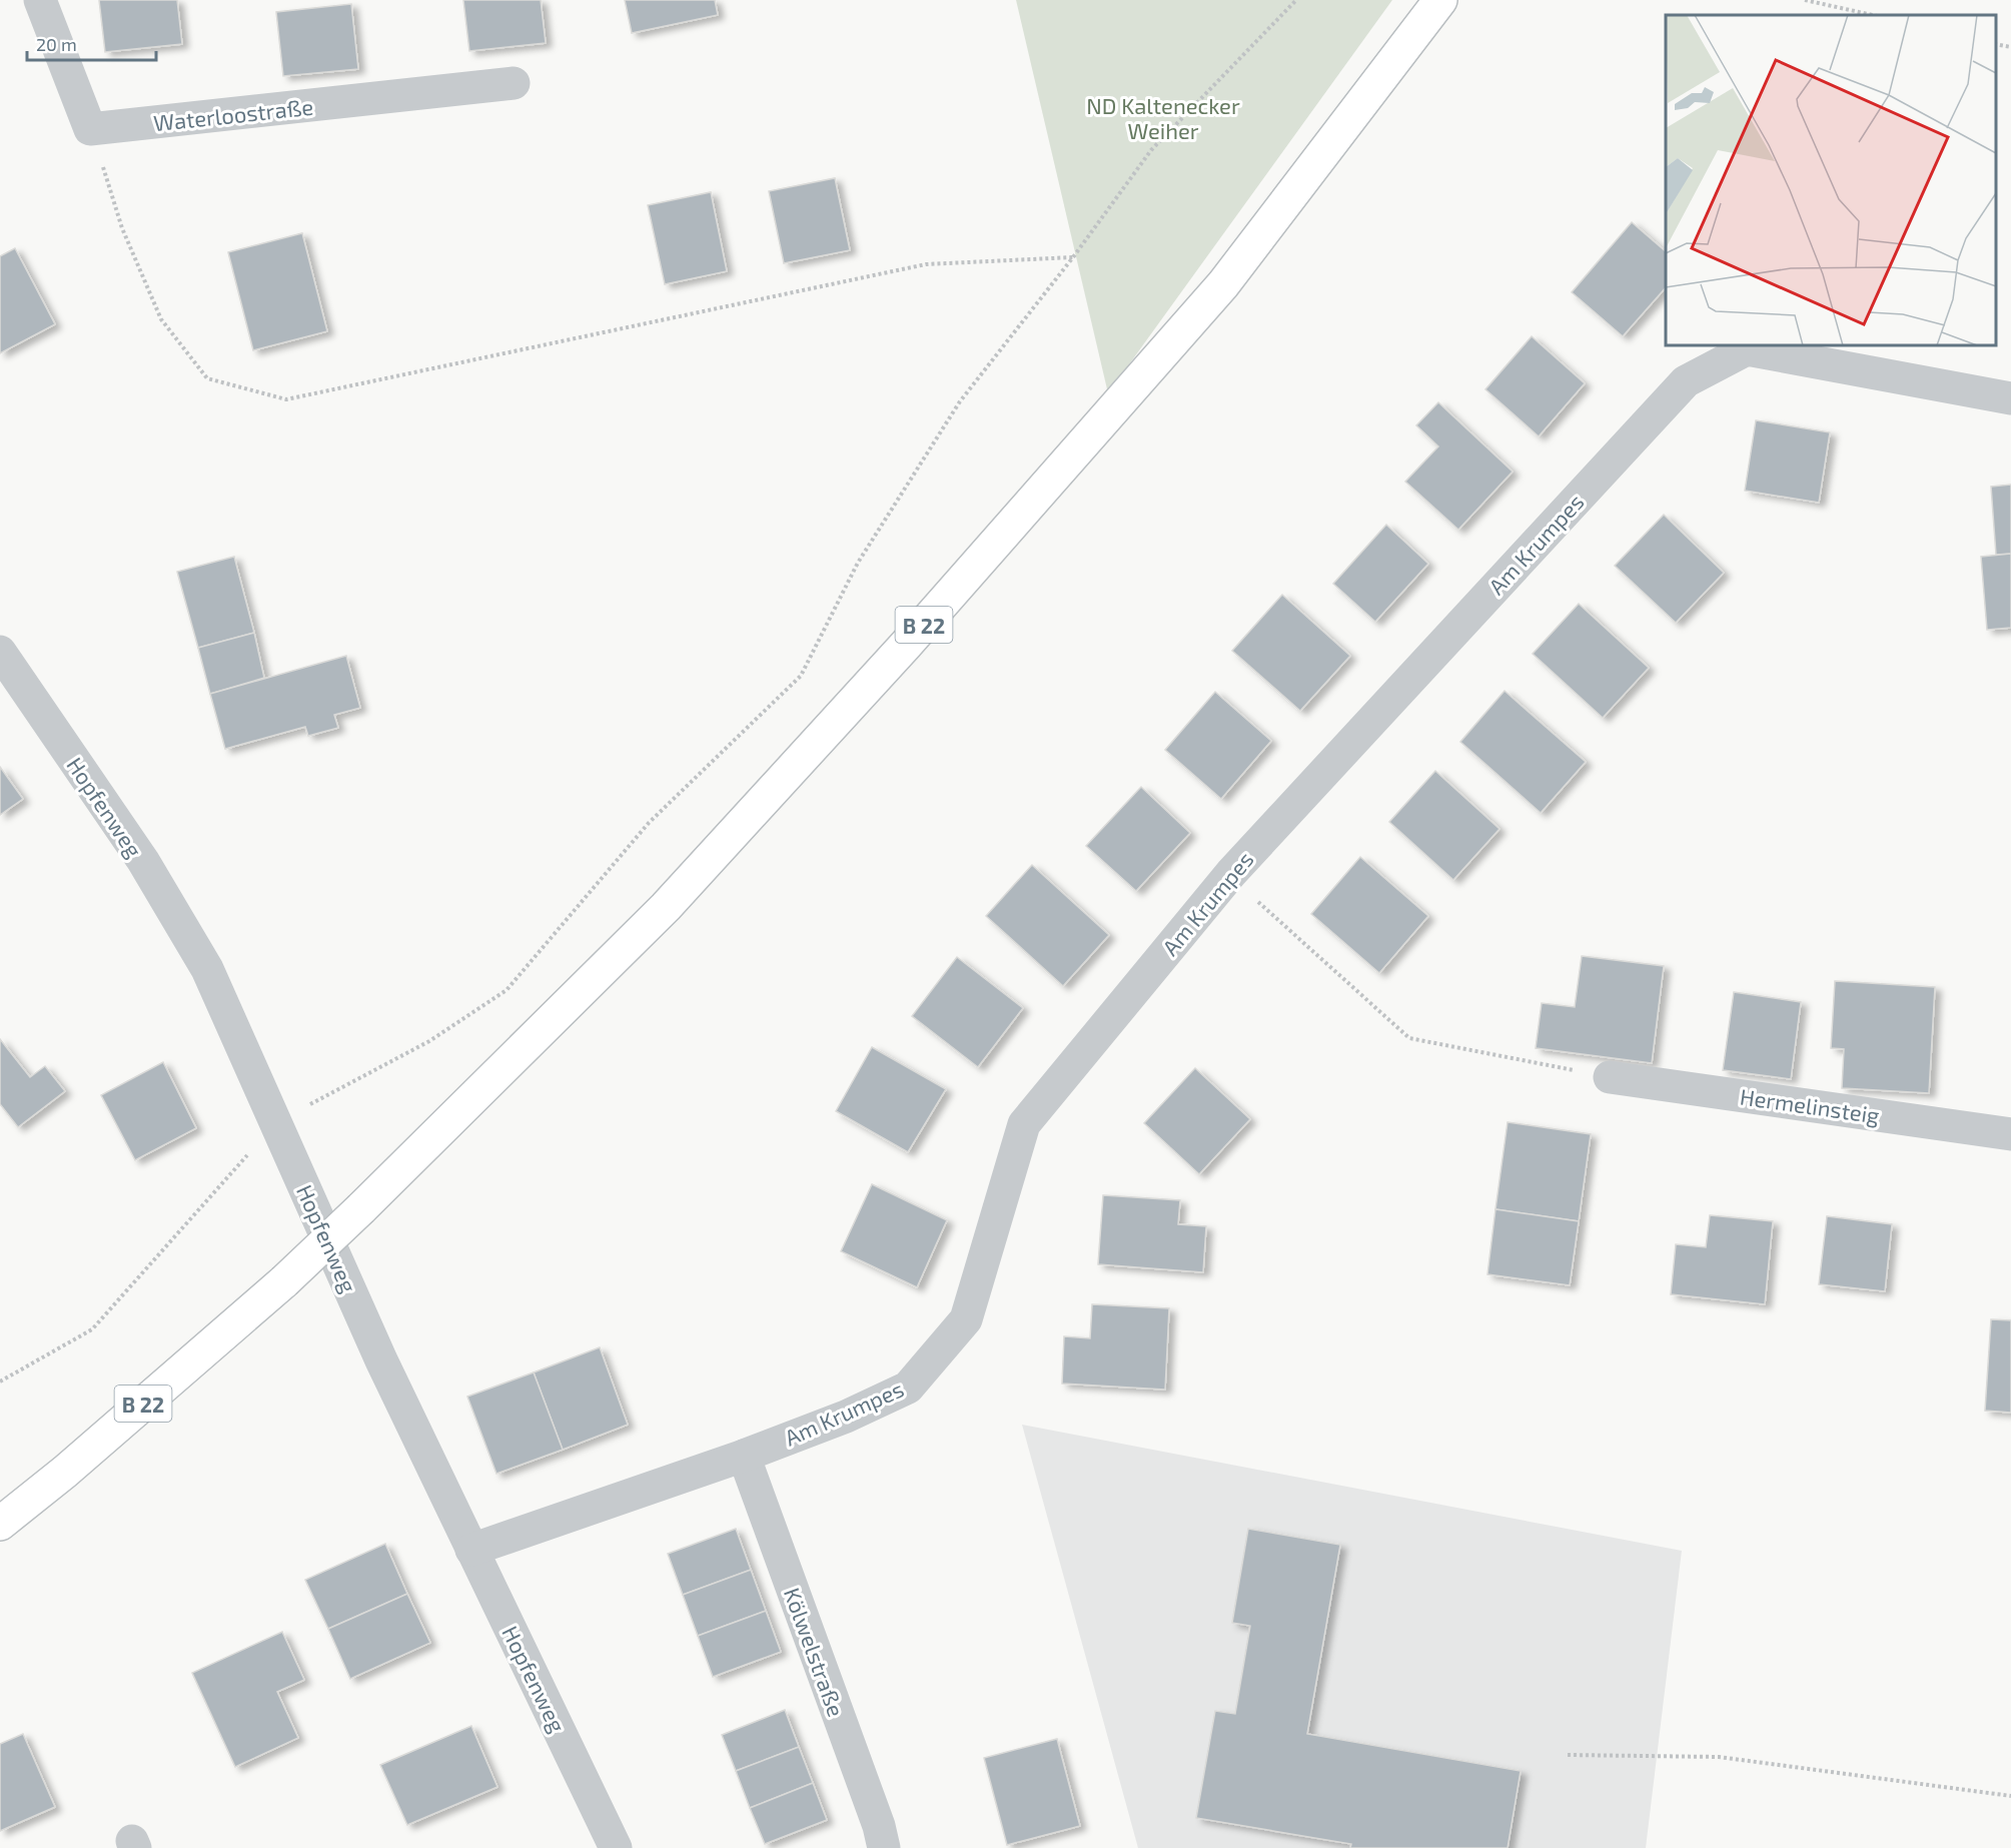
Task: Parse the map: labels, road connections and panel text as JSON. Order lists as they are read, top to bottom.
{
  "streets": {
    "main road": ["B 22"],
    "street": [
      "Waterloostraße",
      "Am Krumpes",
      "Hopfenweg",
      "Hermelinsteig",
      "Kölwelstraße"
    ]
  },
  "crossings": [
    ["Am Krumpes", "Hopfenweg"],
    ["Am Krumpes", "Kölwelstraße"]
  ],
  "parks": ["ND Kaltenecker Weiher"],
  "scale_bar": "20 m"
}
